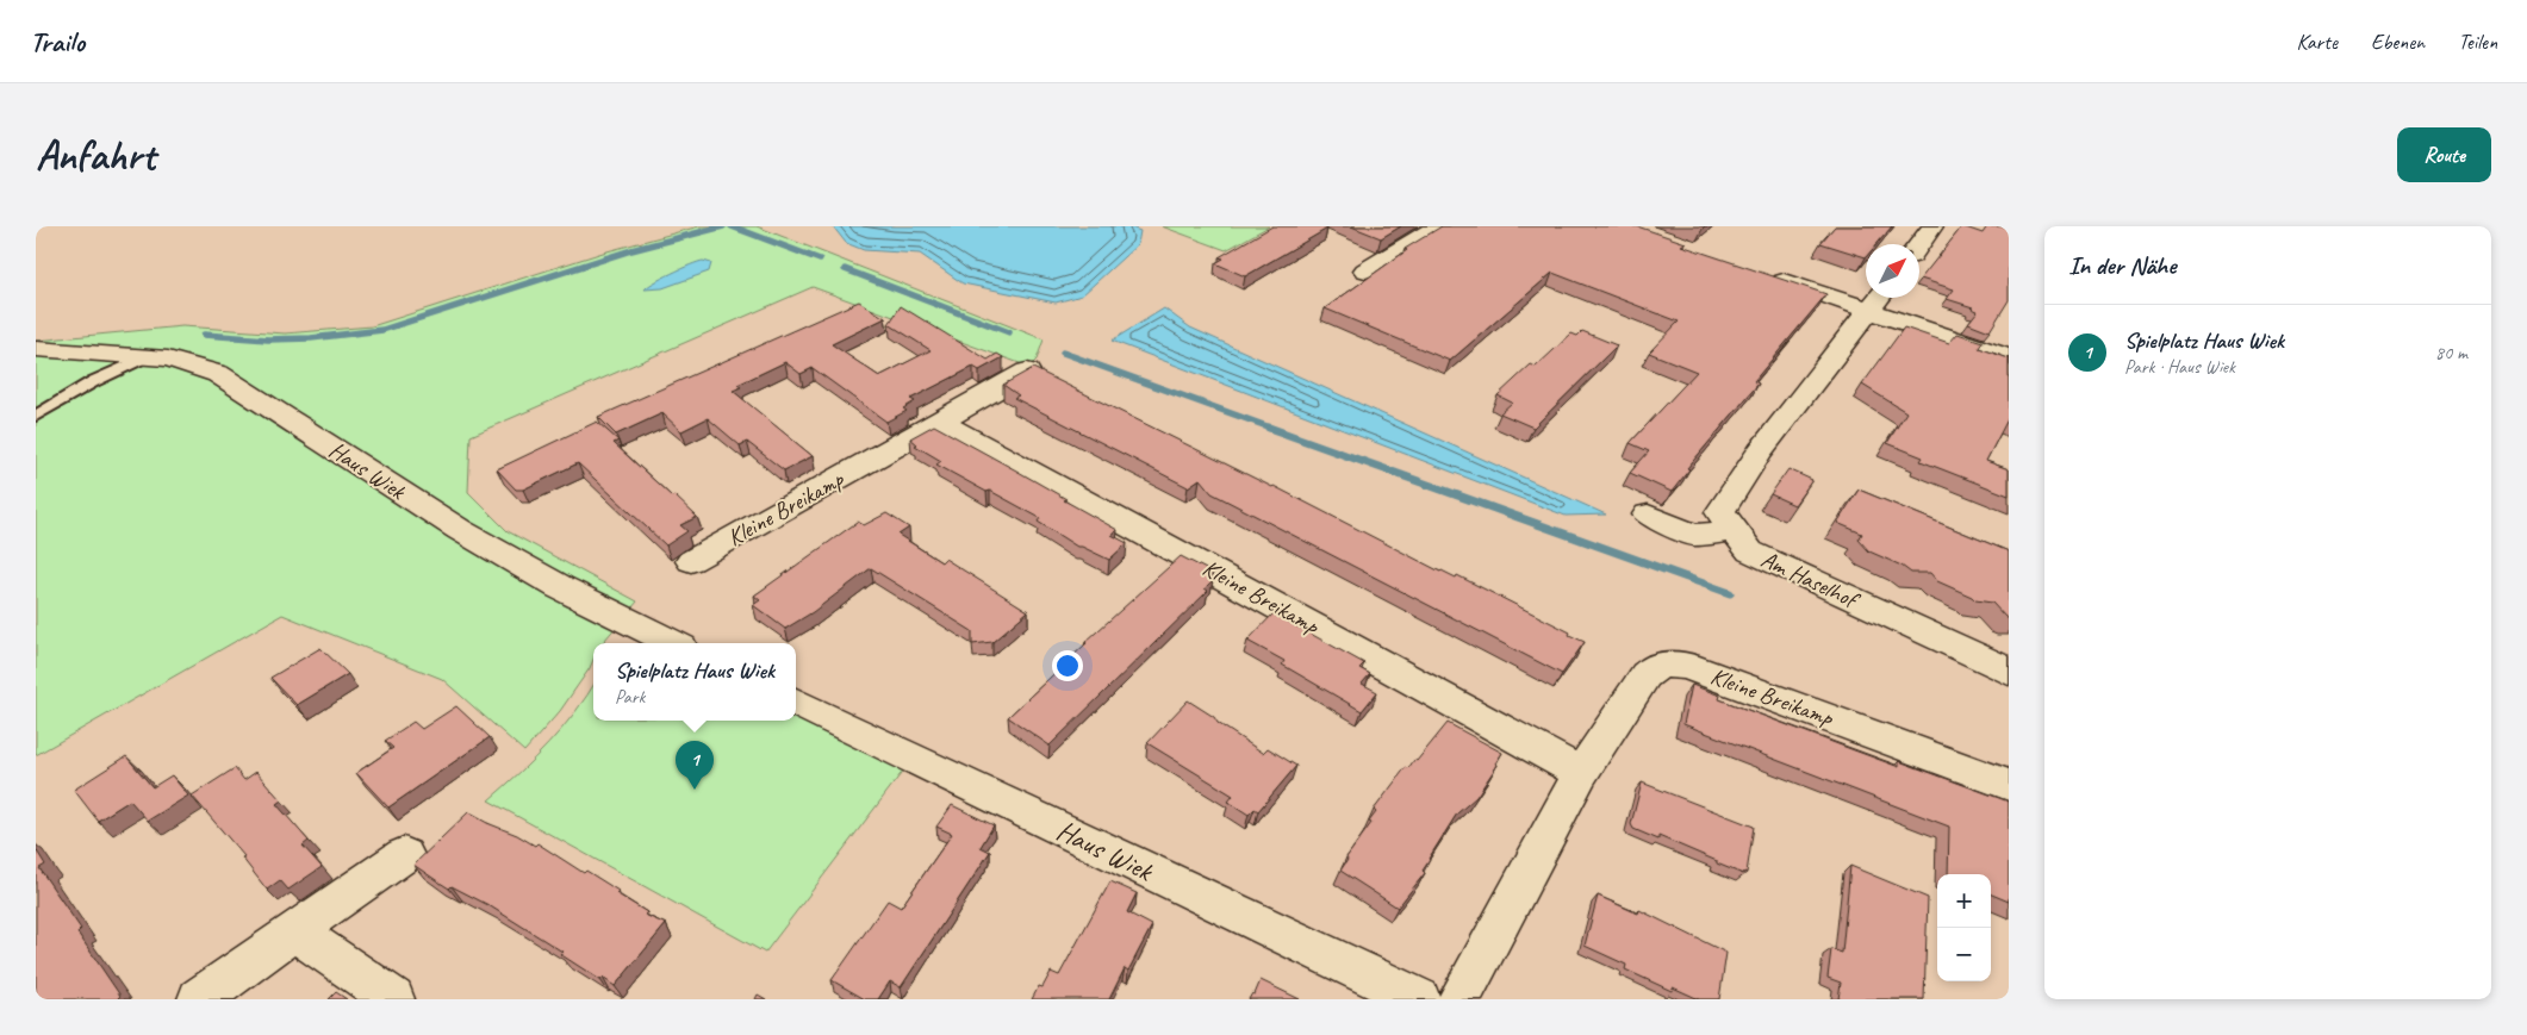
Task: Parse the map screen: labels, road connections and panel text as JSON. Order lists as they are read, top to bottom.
{
  "streets": {
    "street": ["Haus Wiek", "Kleine Breikamp", "Am Haselhof"]
  },
  "north": "top right",
  "page": {
    "header": "Trailo",
    "nav": ["Karte", "Ebenen", "Teilen"],
    "buttons": "Route",
    "title": "Anfahrt",
    "heading": "In der Nähe",
    "list": [
      {
        "mark": "1",
        "name": "Spielplatz Haus Wiek",
        "note": "Park · Haus Wiek",
        "value": "80 m"
      }
    ],
    "popup": ["Spielplatz Haus Wiek", "Park"],
    "pins": "1",
    "map_buttons": ["+", "−"]
  }
}
